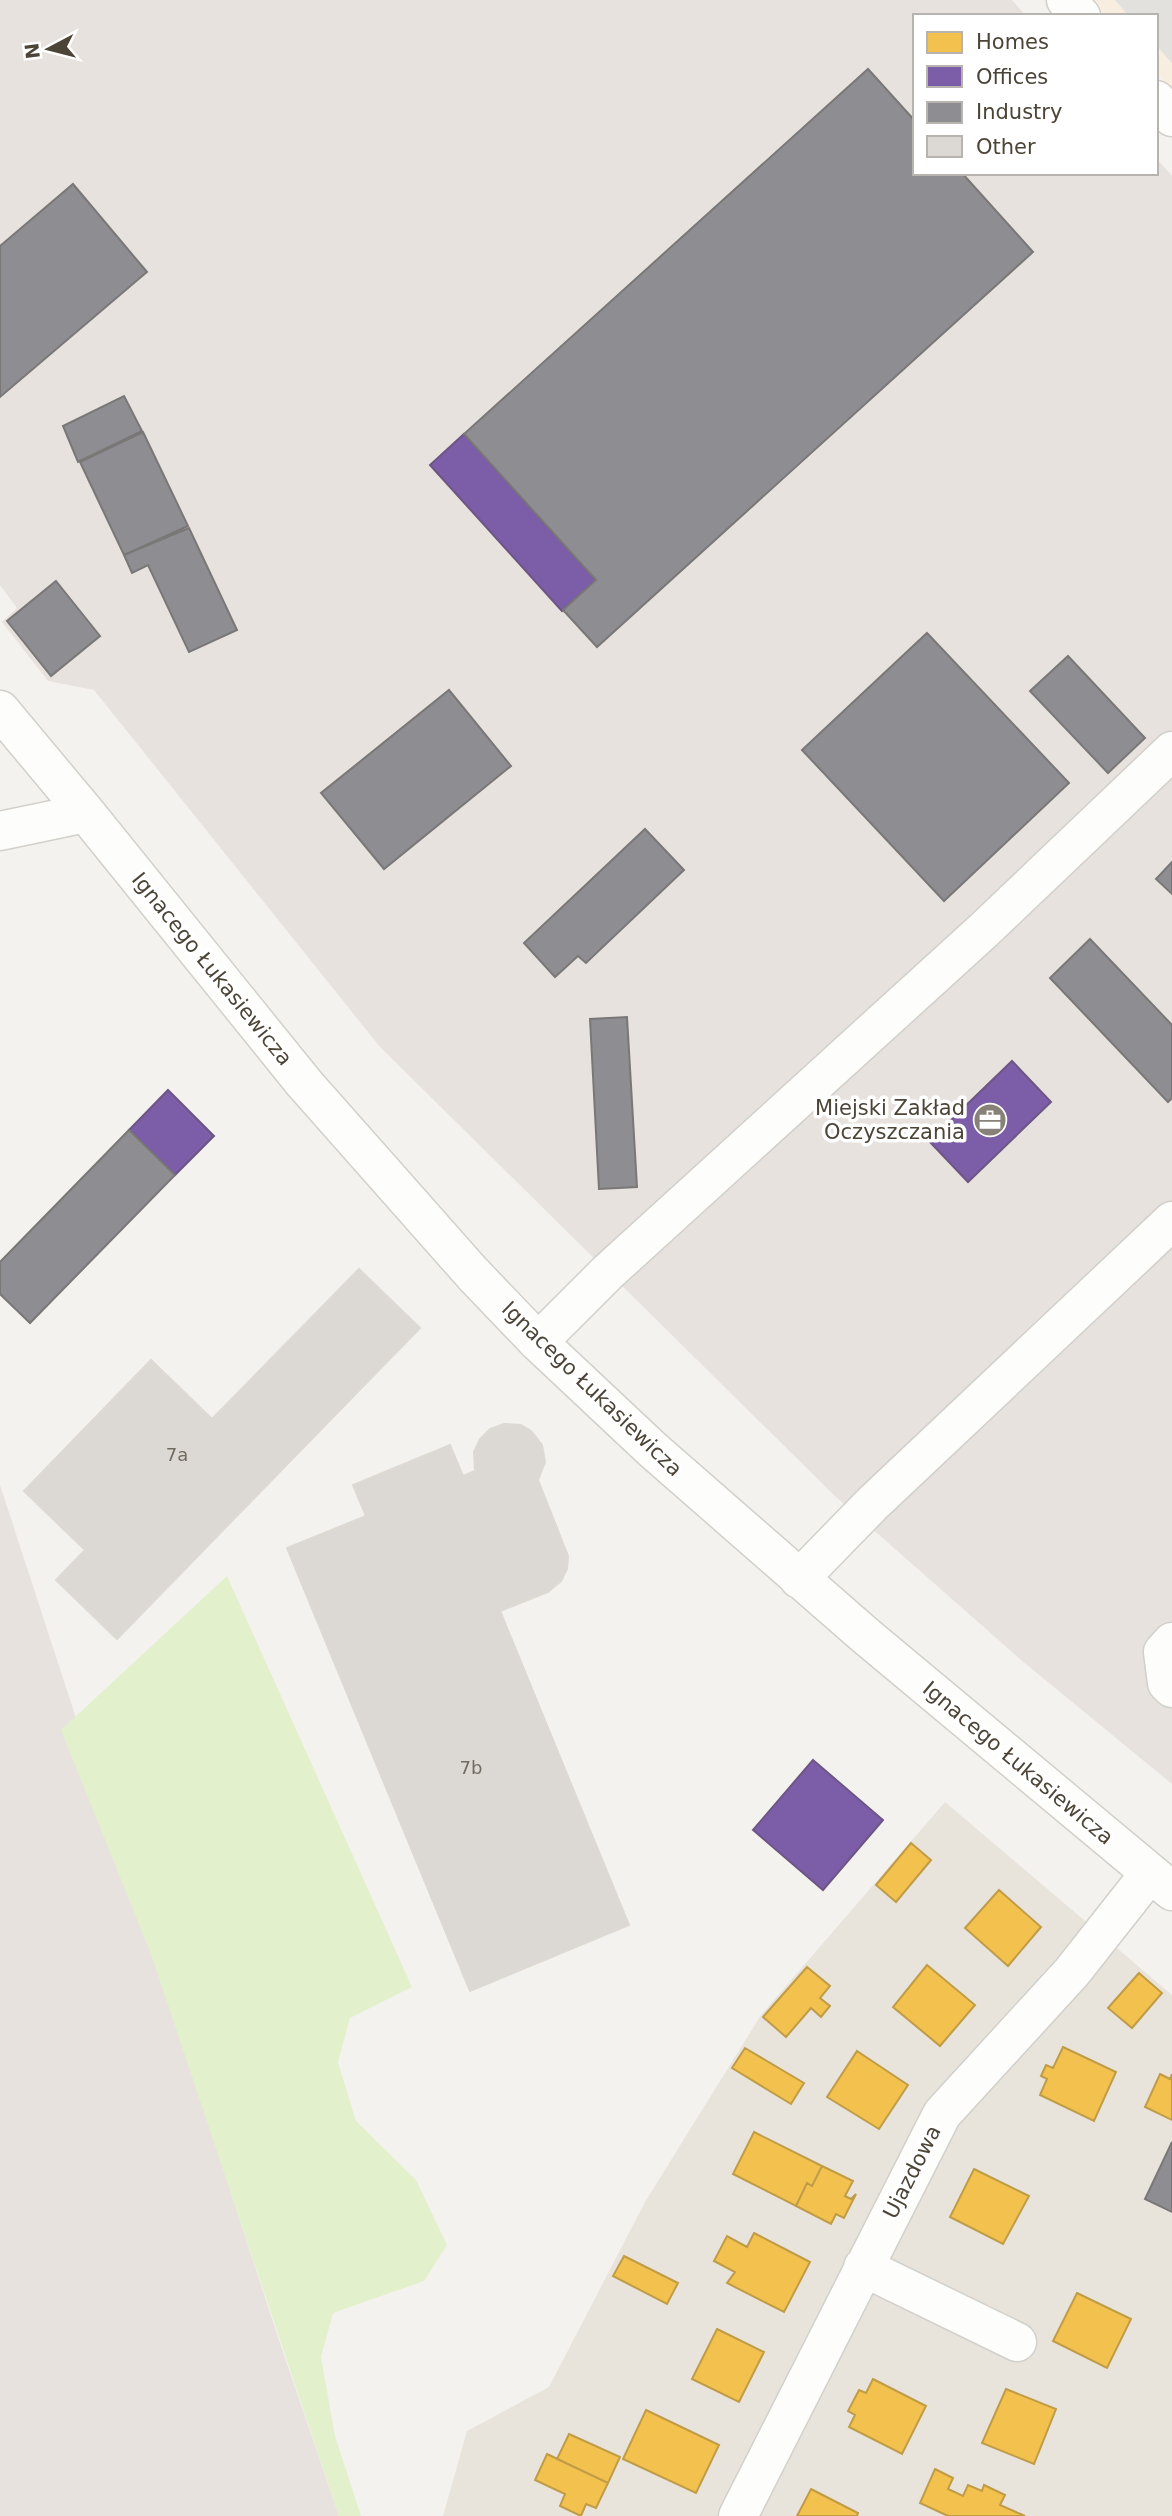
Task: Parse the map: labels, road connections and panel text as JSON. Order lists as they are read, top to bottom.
{
  "streets": {
    "street": ["Ignacego Łukasiewicza", "Ujazdowa"]
  },
  "crossings": [
    ["Ignacego Łukasiewicza", "Ujazdowa"]
  ],
  "places": {
    "office": ["Miejski Zakład Oczyszczania"]
  },
  "house_numbers": ["7a", "7b"],
  "legend": [
    "Homes",
    "Offices",
    "Industry",
    "Other"
  ],
  "north": "left"
}
